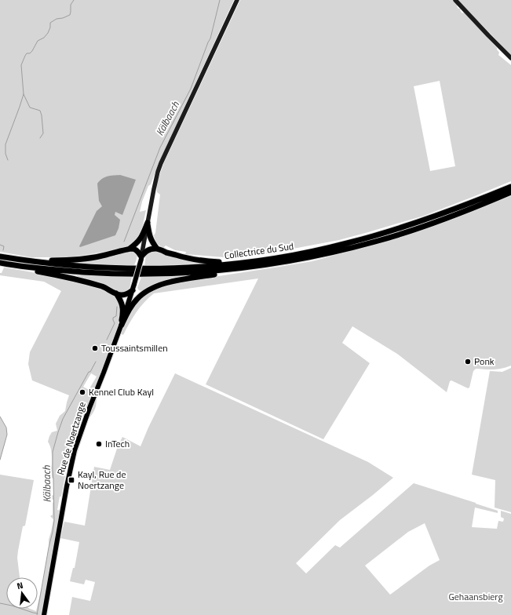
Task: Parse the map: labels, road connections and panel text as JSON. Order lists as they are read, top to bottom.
{
  "streets": {
    "highway": ["Collectrice du Sud"],
    "main road": ["Rue de Noertzange"]
  },
  "water": ["Kälbaach"],
  "parks": ["Gehaansbierg"],
  "places": {
    "other": [
      "Toussaintsmillen",
      "Ponk",
      "Kennel Club Kayl",
      "InTech"
    ],
    "transit": ["Kayl, Rue de Noertzange"]
  },
  "north": "top"
}
